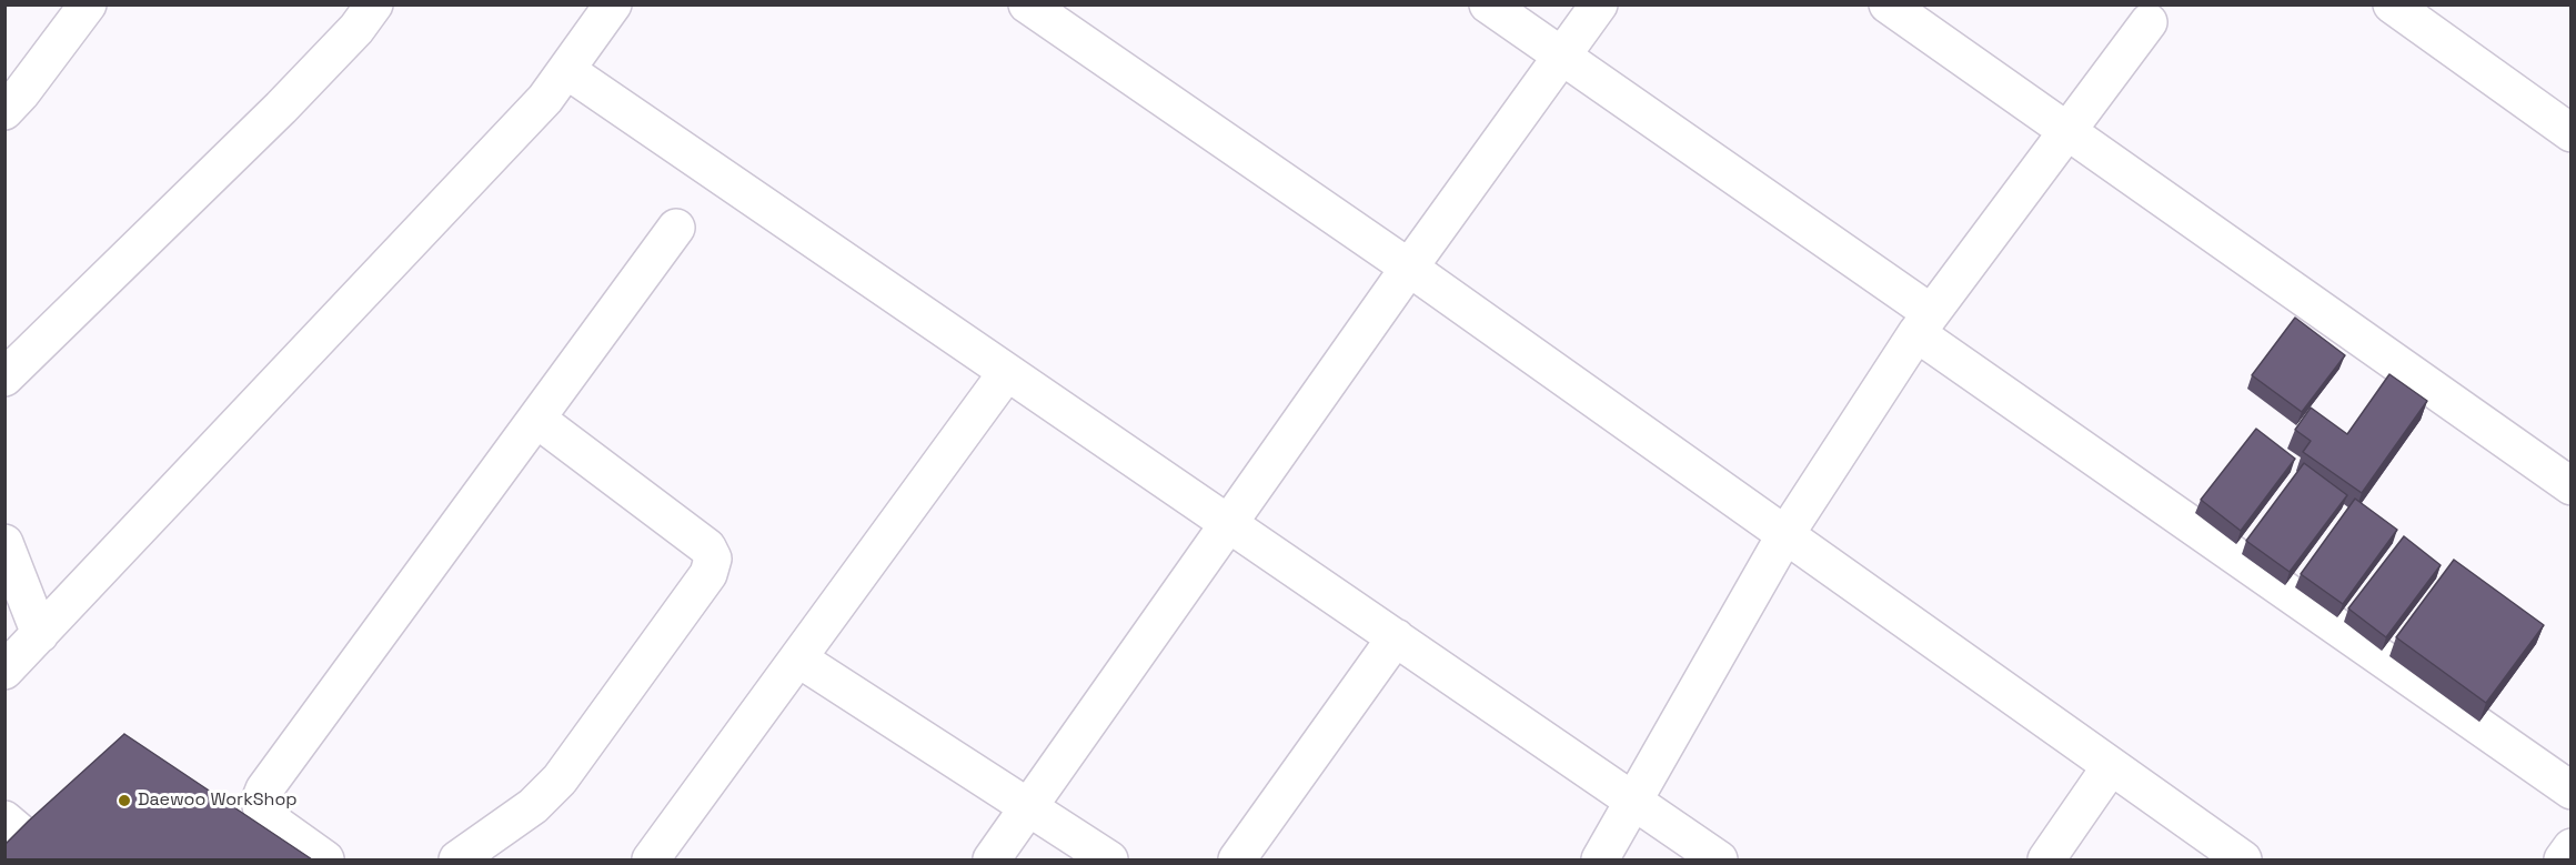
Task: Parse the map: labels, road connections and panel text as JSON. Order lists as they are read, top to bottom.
{
  "places": ["Daewoo WorkShop"]
}
